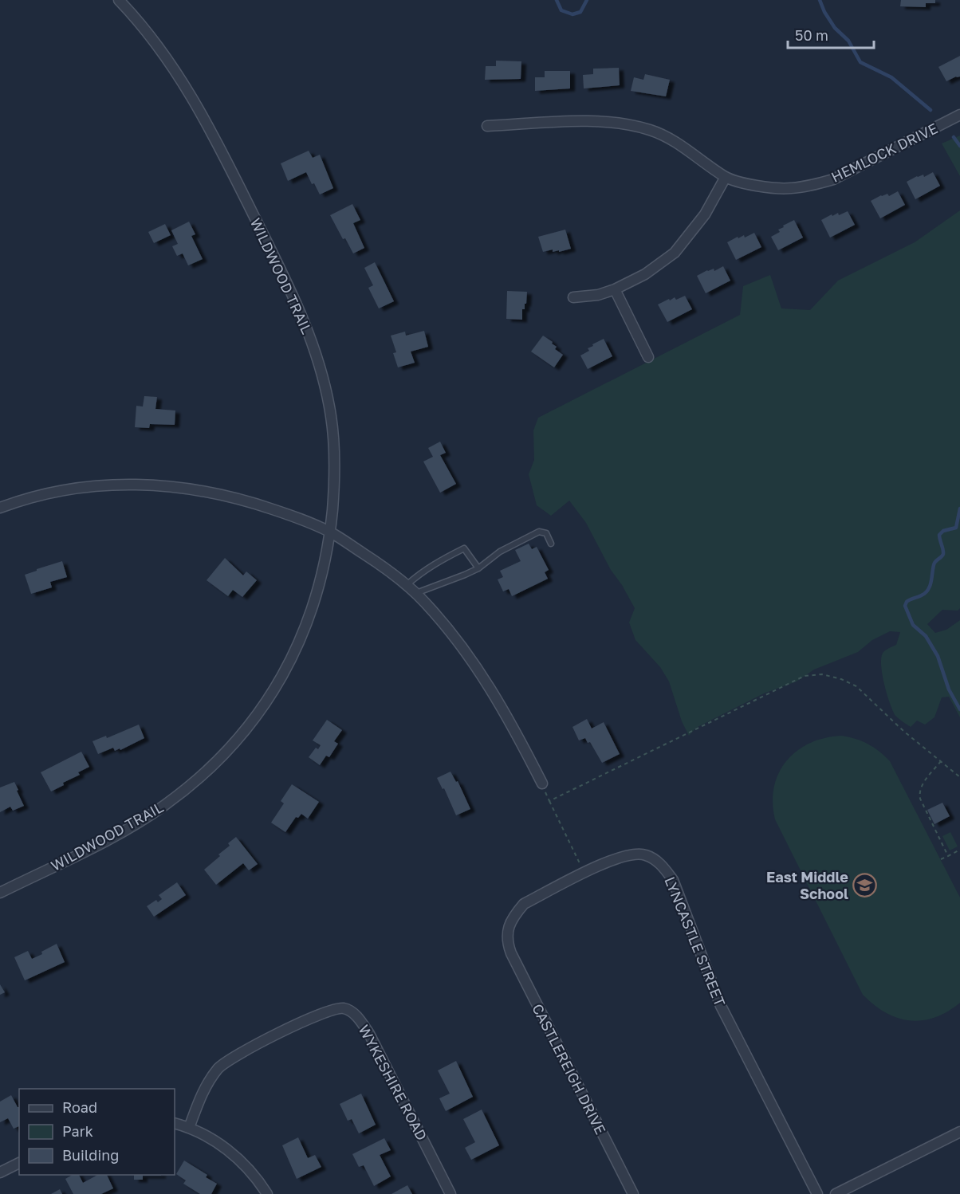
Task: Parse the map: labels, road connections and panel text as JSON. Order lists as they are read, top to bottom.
{
  "streets": {
    "street": [
      "HEMLOCK DRIVE",
      "WILDWOOD TRAIL",
      "LYNCASTLE STREET",
      "CASTLEREIGH DRIVE",
      "WYKESHIRE ROAD"
    ]
  },
  "crossings": [
    ["LYNCASTLE STREET", "CASTLEREIGH DRIVE"]
  ],
  "places": {
    "school or university": ["East Middle School"]
  },
  "legend": ["Road", "Park", "Building"],
  "scale_bar": "50 m"
}
